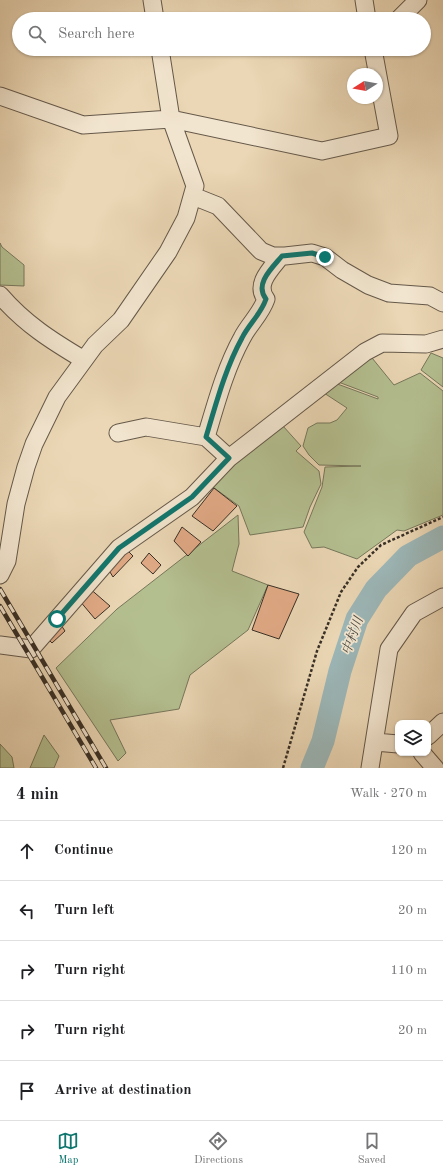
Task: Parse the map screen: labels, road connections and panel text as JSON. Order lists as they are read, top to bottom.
{
  "water": ["中村川"],
  "north": "left",
  "page": {
    "search": "Search here",
    "heading": ["4 min", "Walk · 270 m"],
    "list": [
      ["Continue", "120 m"],
      ["Turn left", "20 m"],
      ["Turn right", "110 m"],
      ["Turn right", "20 m"],
      "Arrive at destination"
    ],
    "nav": ["Map", "Directions", "Saved"]
  }
}
